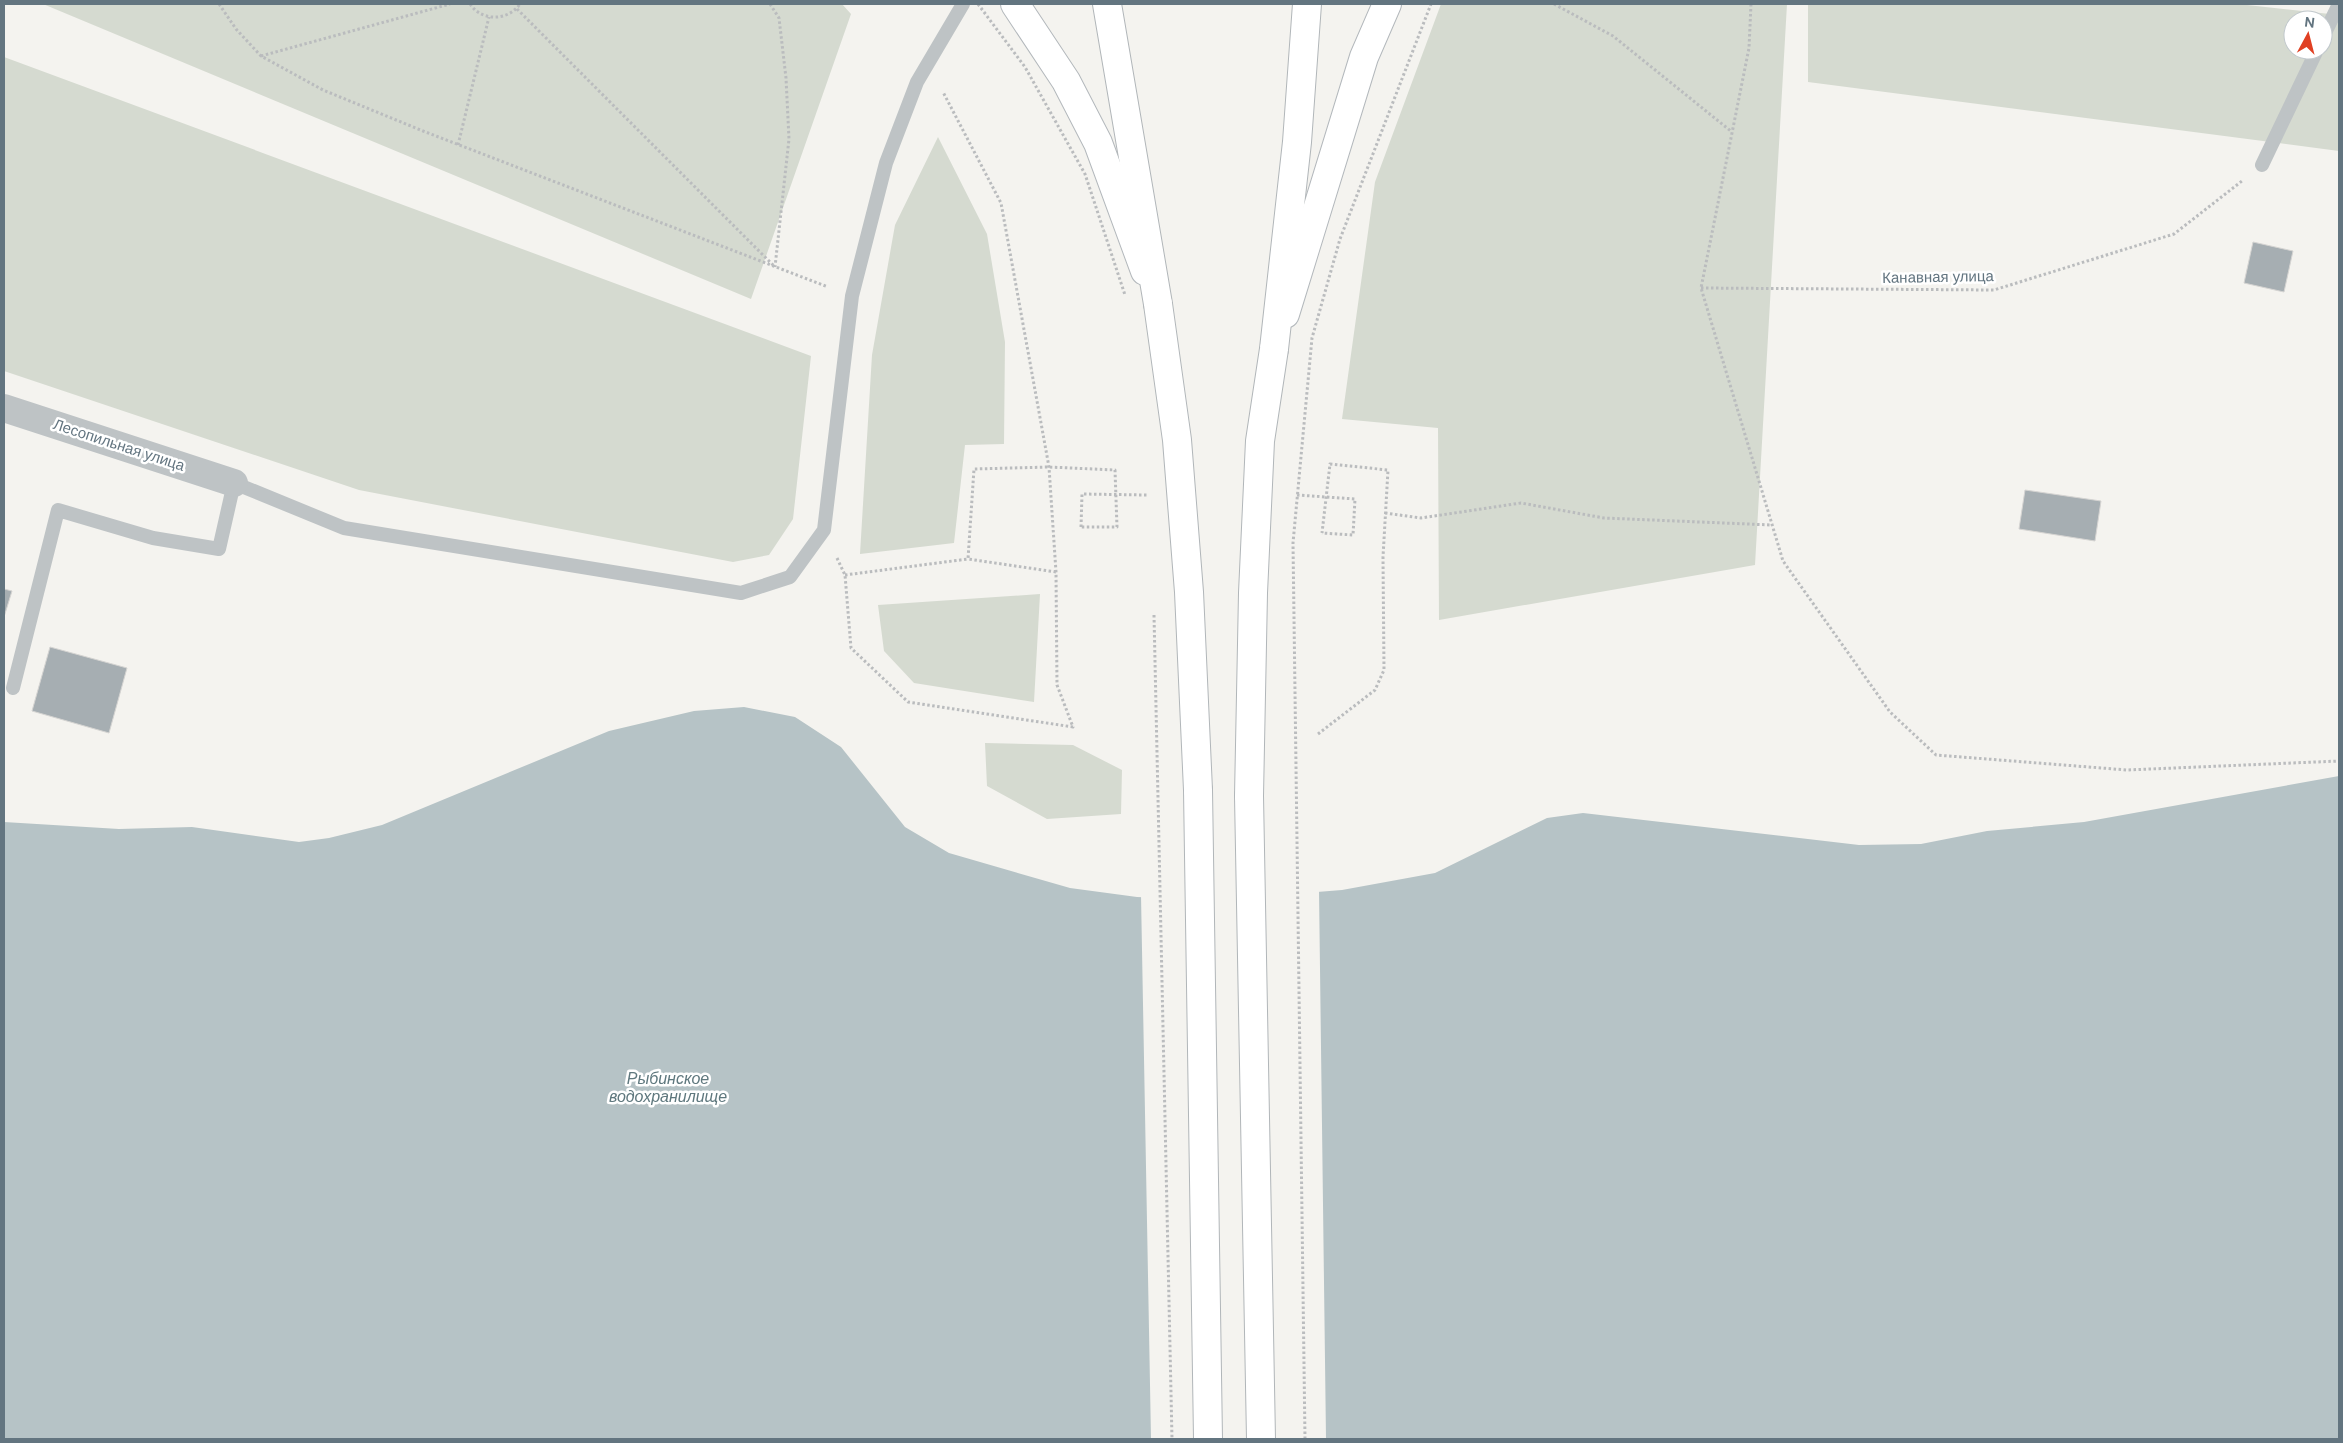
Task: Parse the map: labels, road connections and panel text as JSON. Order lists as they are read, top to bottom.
{
  "streets": {
    "street": ["Лесопильная улица"],
    "path": ["Канавная улица"]
  },
  "water": ["Рыбинское водохранилище"],
  "north": "top"
}
